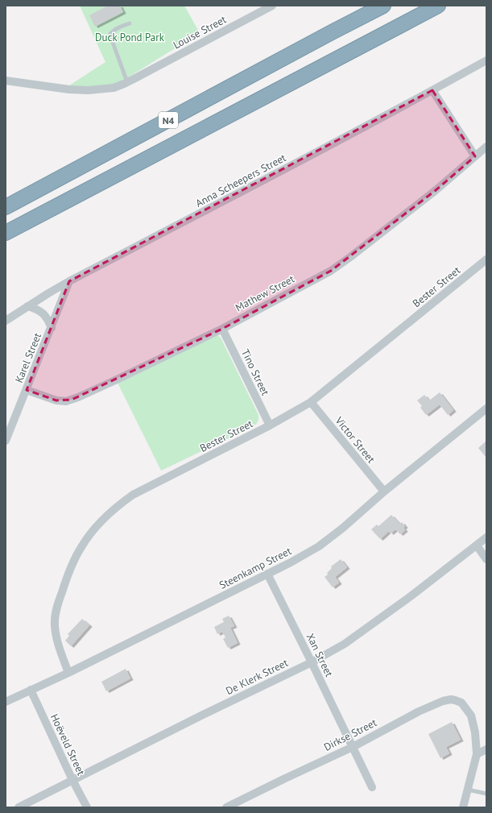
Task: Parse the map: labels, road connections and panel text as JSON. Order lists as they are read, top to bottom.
{
  "streets": {
    "highway": ["N4"],
    "street": [
      "Louise Street",
      "Anna Scheepers Street",
      "Bester Street",
      "Mathew Street",
      "Karel Street",
      "Tino Street",
      "Victor Street",
      "Steenkamp Street",
      "Xan Street",
      "De Klerk Street",
      "Dirkse Street",
      "Hoëveld Street"
    ]
  },
  "crossings": [
    ["Anna Scheepers Street", "Karel Street"],
    ["Bester Street", "Tino Street"],
    ["Bester Street", "Victor Street"],
    ["Bester Street", "Steenkamp Street"],
    ["Mathew Street", "Karel Street"],
    ["Mathew Street", "Tino Street"],
    ["Victor Street", "Steenkamp Street"],
    ["Steenkamp Street", "Xan Street"],
    ["Steenkamp Street", "Hoëveld Street"],
    ["Xan Street", "De Klerk Street"],
    ["Xan Street", "Dirkse Street"],
    ["De Klerk Street", "Hoëveld Street"]
  ],
  "parks": ["Duck Pond Park"]
}
